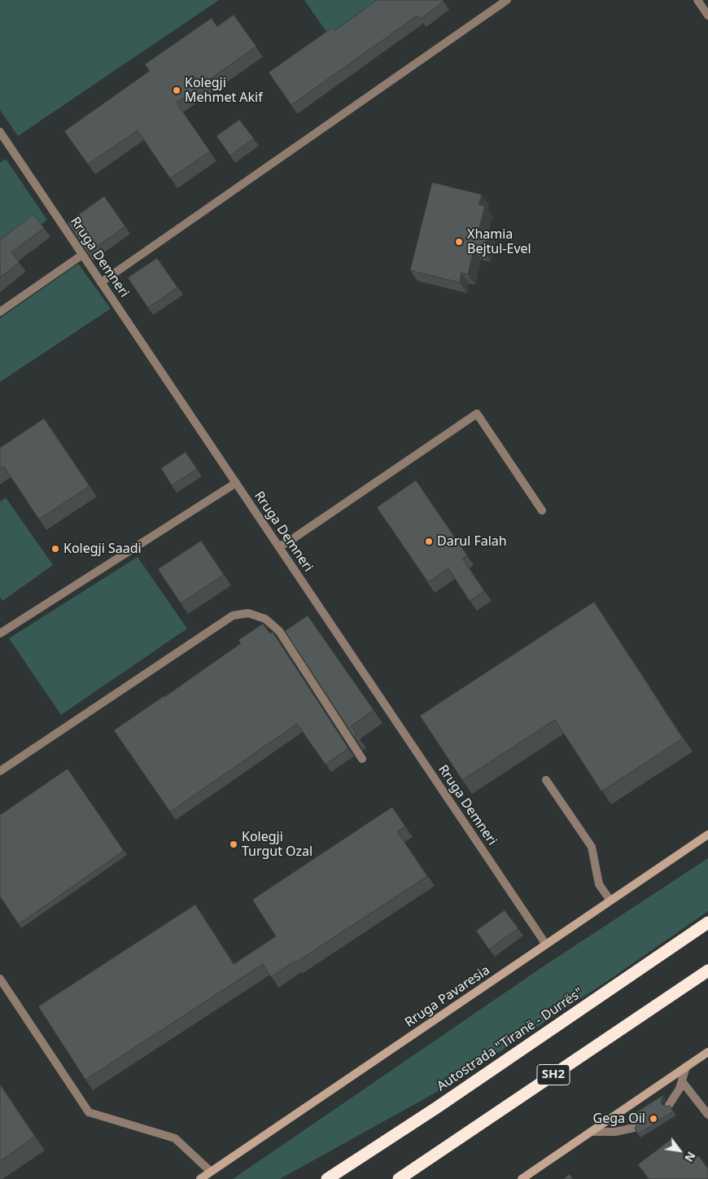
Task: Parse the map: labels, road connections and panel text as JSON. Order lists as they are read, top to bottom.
{
  "streets": {
    "highway": ["Autostrada \"Tiranë - Durrës\"", "SH2"],
    "main road": ["Rruga Pavaresia"],
    "street": ["Rruga Demneri"]
  },
  "crossings": [
    ["Rruga Demneri", "Rruga Pavaresia"]
  ],
  "places": [
    "Kolegji Mehmet Akif",
    "Xhamia Bejtul-Evel",
    "Darul Falah",
    "Kolegji Saadi",
    "Kolegji Turgut Ozal",
    "Gega Oil"
  ],
  "north": "bottom right"
}
